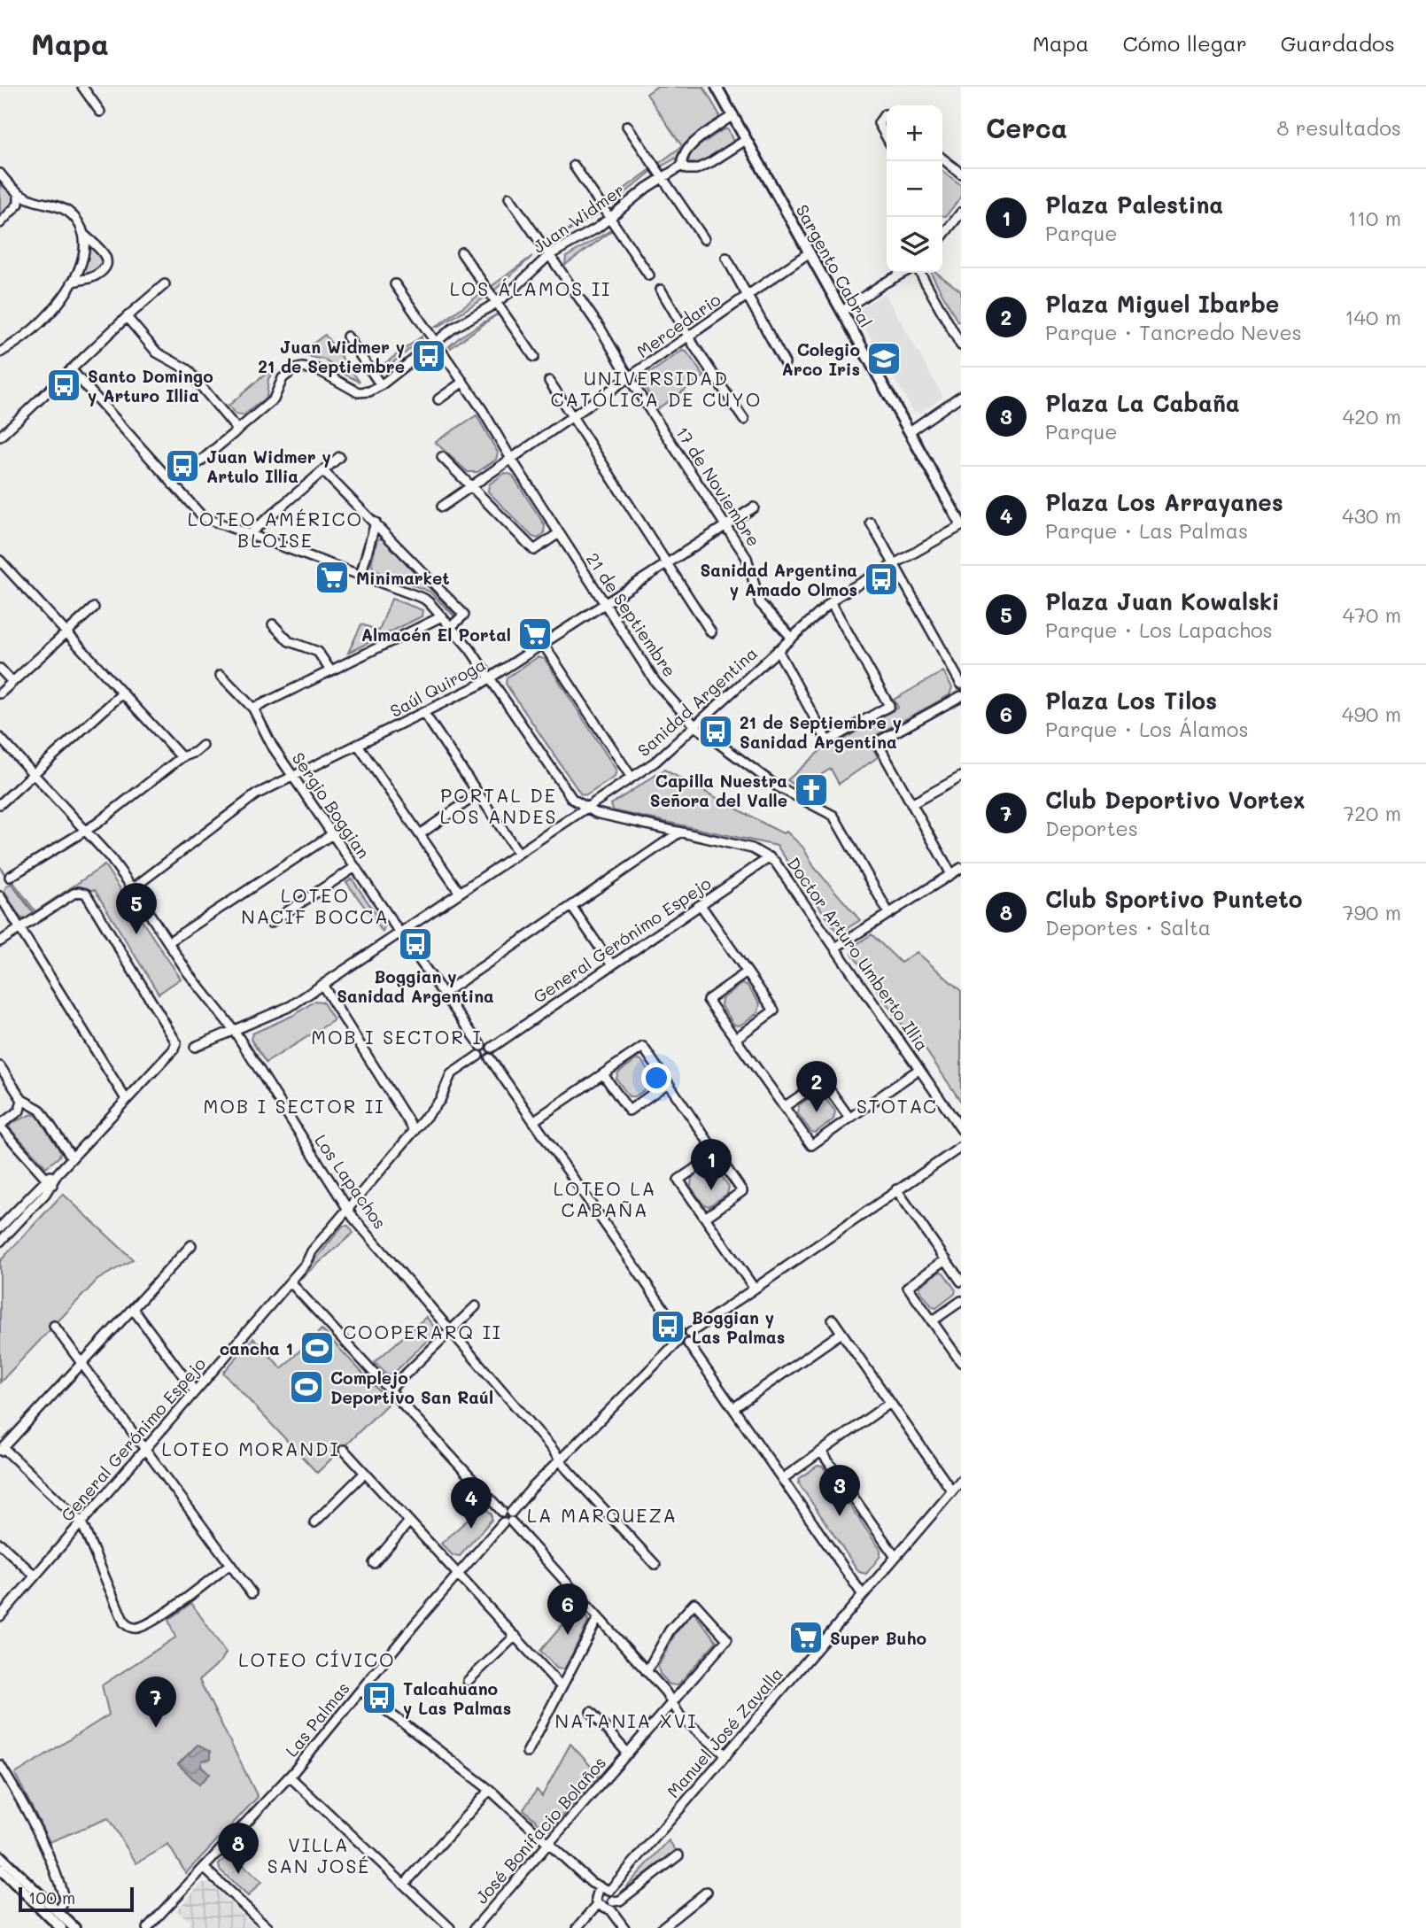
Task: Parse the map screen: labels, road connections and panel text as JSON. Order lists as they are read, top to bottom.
{
  "streets": {
    "main road": ["Sargento Cabral"],
    "street": [
      "Juan Widmer",
      "Mercedario",
      "17 de Noviembre",
      "21 de Septiembre",
      "Saúl Quiroga",
      "Sanidad Argentina",
      "Sergio Boggian",
      "General Gerónimo Espejo",
      "Doctor Arturo Umberto Illia",
      "Los Lapachos",
      "Las Palmas",
      "Manuel José Zavalla",
      "José Bonifacio Bolaños"
    ]
  },
  "crossings": [
    ["Juan Widmer", "Sargento Cabral"],
    ["Juan Widmer", "17 de Noviembre"],
    ["Juan Widmer", "21 de Septiembre"],
    ["Sargento Cabral", "Mercedario"],
    ["Sargento Cabral", "Sanidad Argentina"],
    ["Mercedario", "17 de Noviembre"],
    ["Mercedario", "21 de Septiembre"],
    ["17 de Noviembre", "Saúl Quiroga"],
    ["17 de Noviembre", "Sanidad Argentina"],
    ["21 de Septiembre", "Saúl Quiroga"],
    ["21 de Septiembre", "Sanidad Argentina"],
    ["Saúl Quiroga", "Sergio Boggian"],
    ["Saúl Quiroga", "Doctor Arturo Umberto Illia"],
    ["Saúl Quiroga", "Los Lapachos"],
    ["Sanidad Argentina", "Sergio Boggian"],
    ["Sanidad Argentina", "Doctor Arturo Umberto Illia"],
    ["Sanidad Argentina", "Los Lapachos"],
    ["Sergio Boggian", "General Gerónimo Espejo"],
    ["General Gerónimo Espejo", "Doctor Arturo Umberto Illia"],
    ["General Gerónimo Espejo", "Los Lapachos"]
  ],
  "districts": [
    "LOS ÁLAMOS II",
    "UNIVERSIDAD CATÓLICA DE CUYO",
    "LOTEO AMÉRICO BLOISE",
    "PORTAL DE LOS ANDES",
    "LOTEO NACIF BOCCA",
    "MOB I SECTOR I",
    "MOB I SECTOR II",
    "STOTAC",
    "LOTEO LA CABAÑA",
    "COOPERARQ II",
    "LOTEO MORANDI",
    "LA MARQUEZA",
    "LOTEO CÍVICO",
    "NATANIA XVI",
    "VILLA SAN JOSÉ"
  ],
  "places": {
    "bus stop": [
      "Juan Widmer y 21 de Septiembre",
      "Santo Domingo y Arturo Illia",
      "Juan Widmer y Artulo Illia",
      "Sanidad Argentina y Amado Olmos",
      "21 de Septiembre y Sanidad Argentina",
      "Boggian y Sanidad Argentina",
      "Boggian y Las Palmas",
      "Talcahuano y Las Palmas"
    ],
    "school or university": ["Colegio Arco Iris"],
    "supermarket": ["Minimarket", "Almacén El Portal", "Super Buho"],
    "church": ["Capilla Nuestra Señora del Valle"],
    "sports": ["cancha 1", "Complejo Deportivo San Raúl"]
  },
  "scale_bar": "100 m",
  "page": {
    "header": "Mapa",
    "nav": ["Mapa", "Cómo llegar", "Guardados"],
    "heading": ["Cerca", "8 resultados"],
    "map_buttons": ["+", "−"],
    "list": [
      {
        "mark": "1",
        "name": "Plaza Palestina",
        "note": "Parque",
        "value": "110 m"
      },
      {
        "mark": "2",
        "name": "Plaza Miguel Ibarbe",
        "note": "Parque · Tancredo Neves",
        "value": "140 m"
      },
      {
        "mark": "3",
        "name": "Plaza La Cabaña",
        "note": "Parque",
        "value": "420 m"
      },
      {
        "mark": "4",
        "name": "Plaza Los Arrayanes",
        "note": "Parque · Las Palmas",
        "value": "430 m"
      },
      {
        "mark": "5",
        "name": "Plaza Juan Kowalski",
        "note": "Parque · Los Lapachos",
        "value": "470 m"
      },
      {
        "mark": "6",
        "name": "Plaza Los Tilos",
        "note": "Parque · Los Álamos",
        "value": "490 m"
      },
      {
        "mark": "7",
        "name": "Club Deportivo Vortex",
        "note": "Deportes",
        "value": "720 m"
      },
      {
        "mark": "8",
        "name": "Club Sportivo Punteto",
        "note": "Deportes · Salta",
        "value": "790 m"
      }
    ],
    "pins": [
      "5",
      "2",
      "1",
      "3",
      "4",
      "6",
      "7",
      "8"
    ],
    "scale": "100 m"
  }
}
